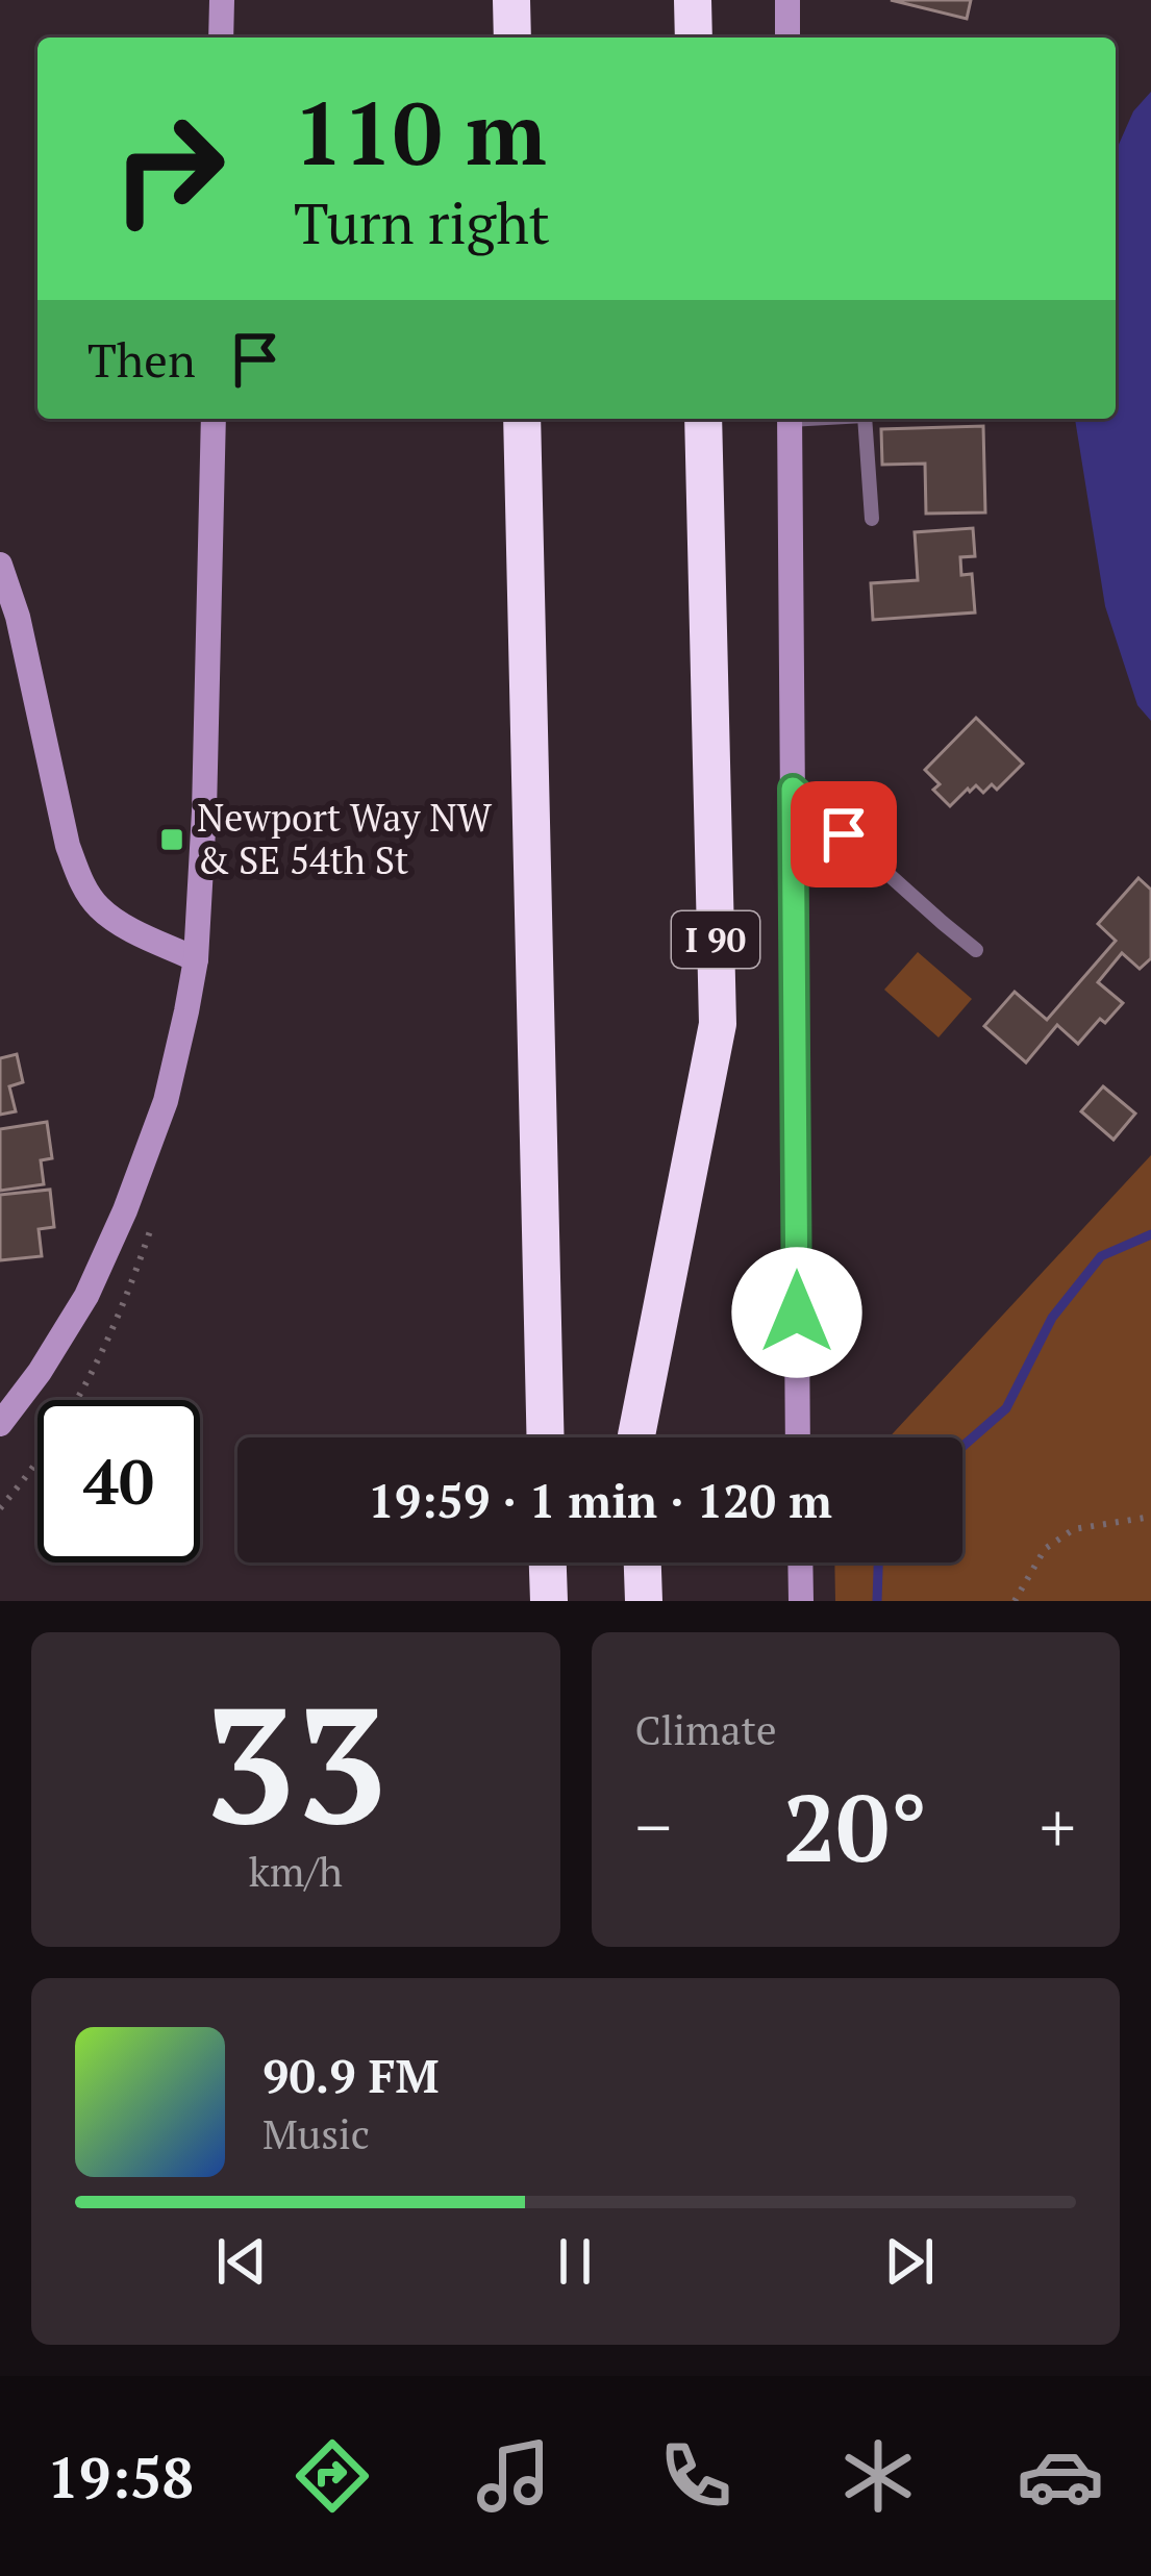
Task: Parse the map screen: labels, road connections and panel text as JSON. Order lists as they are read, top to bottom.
{
  "streets": {
    "highway": ["I 90"]
  },
  "places": {
    "transit": ["Newport Way NW & SE 54th St"]
  },
  "page": {
    "turn": ["110 m", "Turn right"],
    "then": "Then",
    "limit": "40",
    "trip": "19:59 · 1 min · 120 m",
    "tile": [
      ["33", "km/h"],
      "Climate"
    ],
    "heat": ["−", "20°", "+"],
    "song": ["90.9 FM", "Music"],
    "tabs": "19:58"
  }
}
